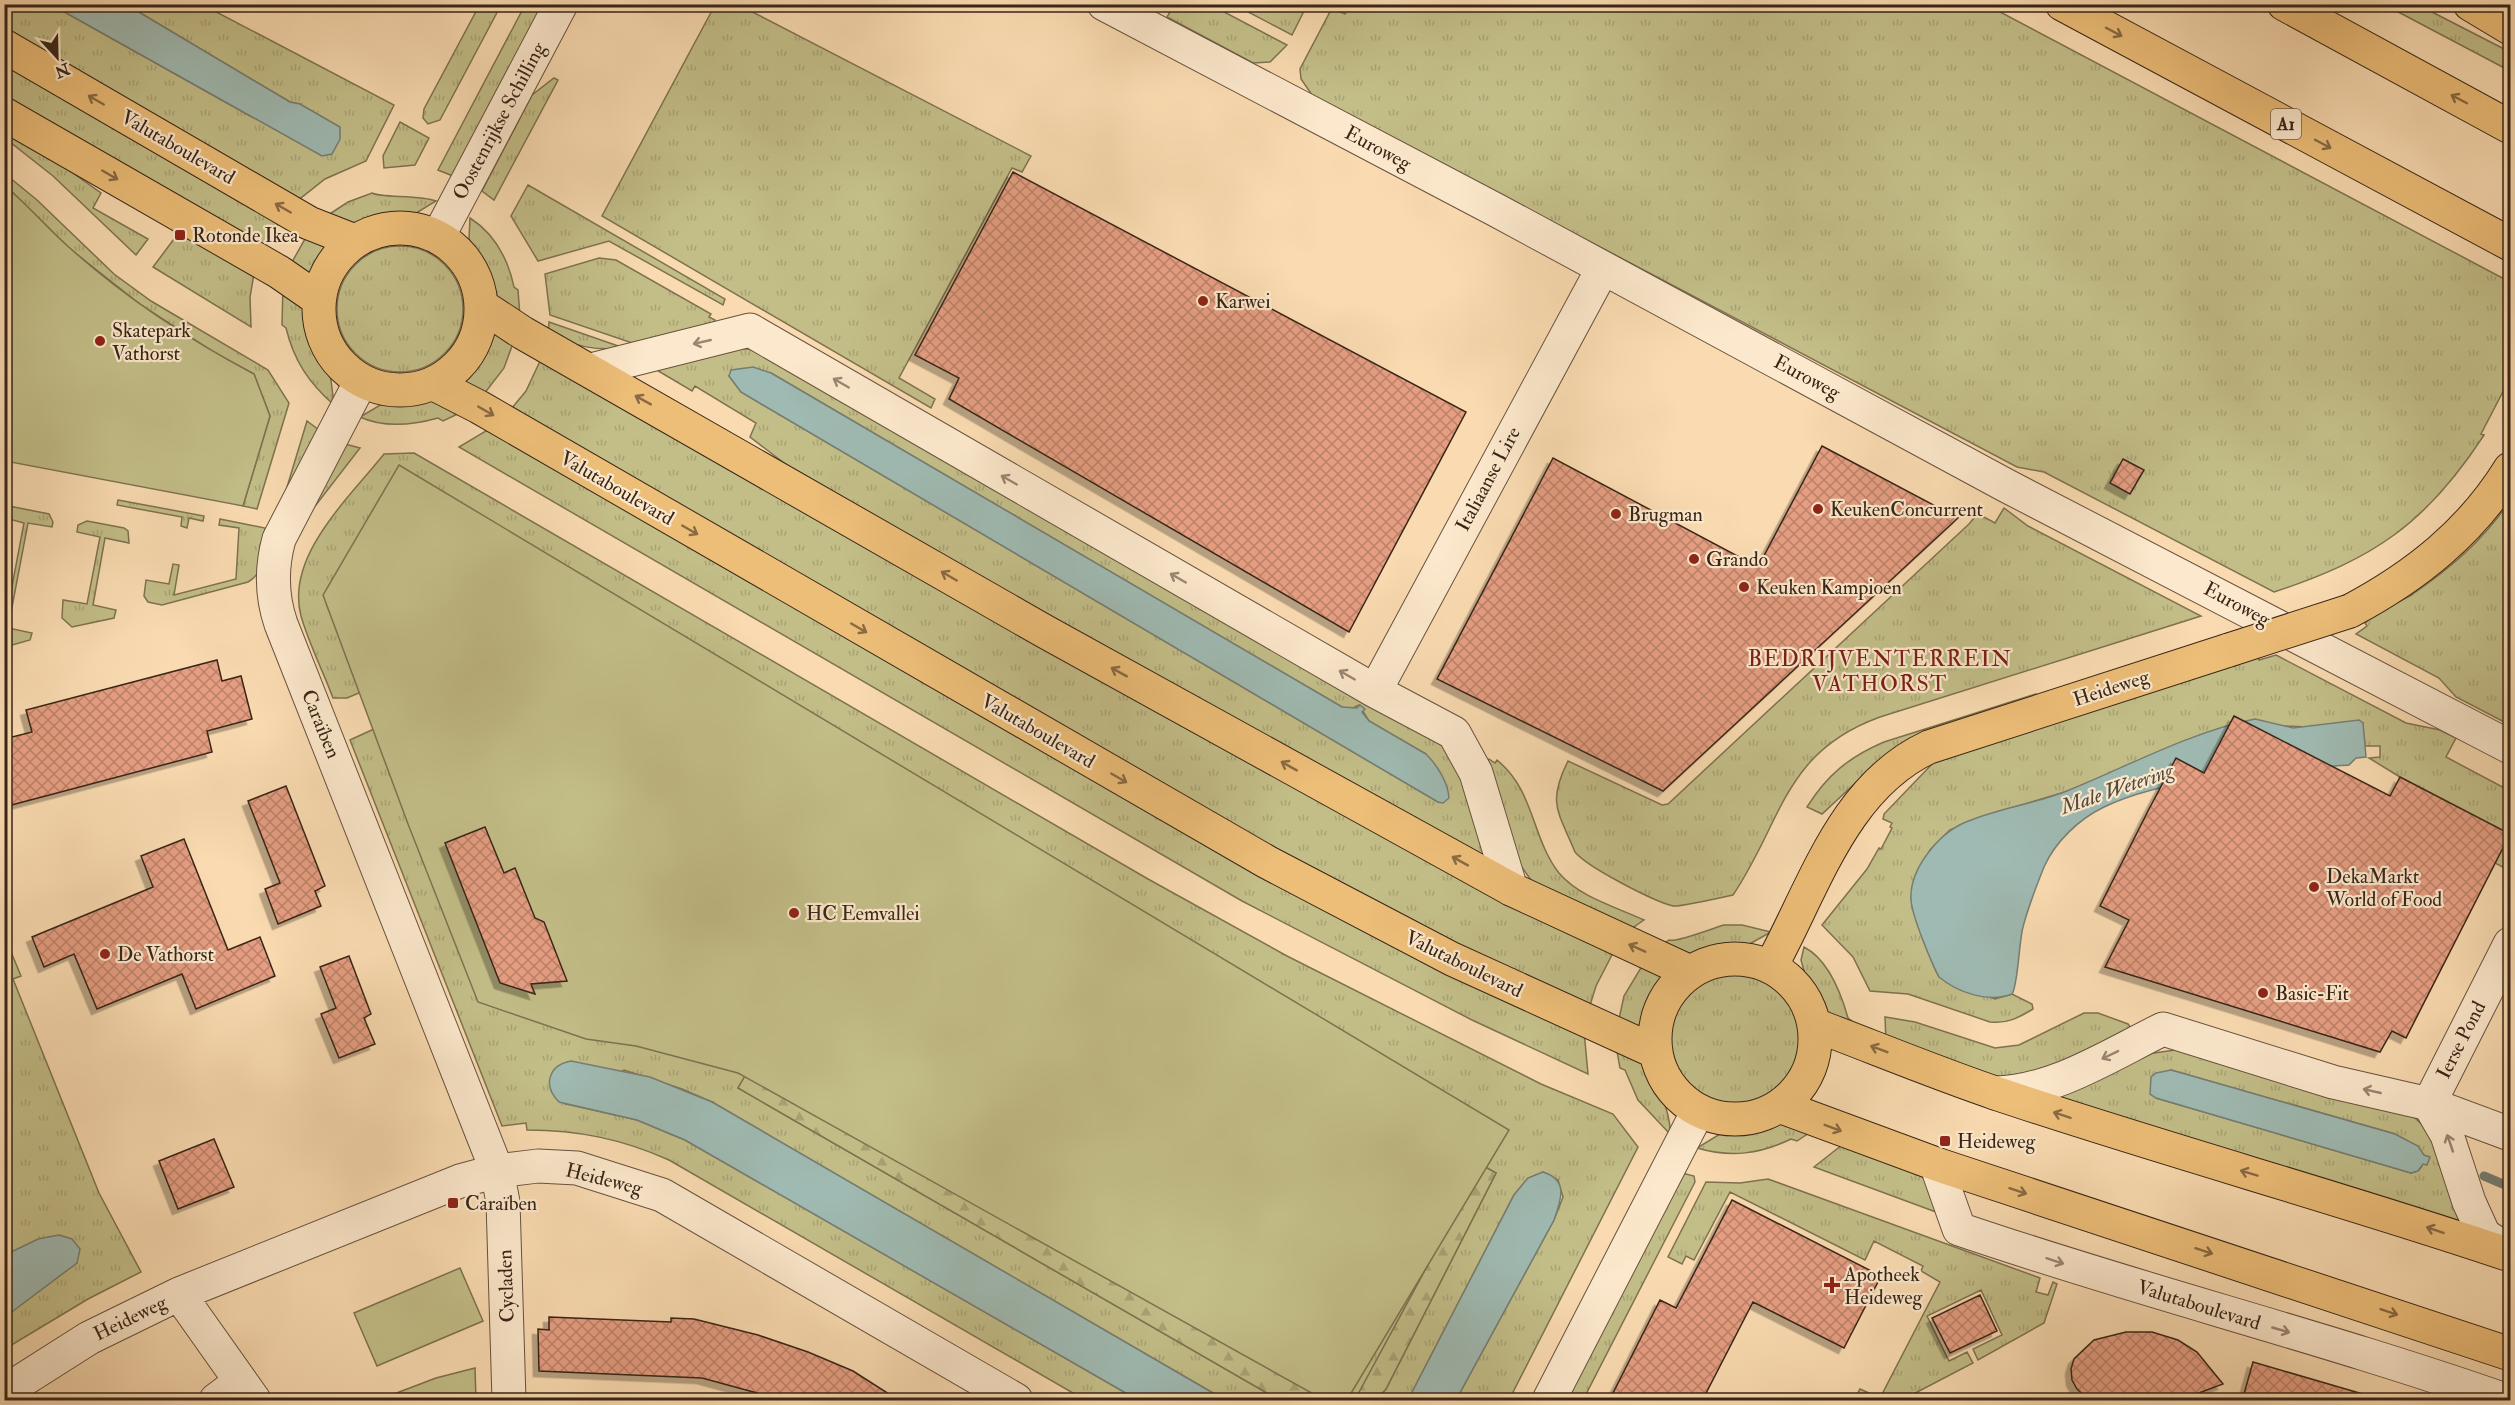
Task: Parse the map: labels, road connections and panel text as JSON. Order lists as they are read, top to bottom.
{
  "streets": {
    "main road": ["A1", "Valutaboulevard", "Heideweg"],
    "street": [
      "Oostenrijkse Schilling",
      "Euroweg",
      "Italiaanse Lire",
      "Caraïben",
      "Ierse Pond",
      "Cycladen"
    ]
  },
  "crossings": [
    ["Oostenrijkse Schilling", "Valutaboulevard"],
    ["Oostenrijkse Schilling", "Caraïben"],
    ["Valutaboulevard", "Heideweg"],
    ["Valutaboulevard", "Caraïben"],
    ["Euroweg", "Italiaanse Lire"],
    ["Heideweg", "Caraïben"],
    ["Heideweg", "Cycladen"],
    ["Caraïben", "Cycladen"]
  ],
  "districts": ["BEDRIJVENTERREIN VATHORST"],
  "water": ["Male Wetering"],
  "places": {
    "transit": ["Rotonde Ikea", "Heideweg", "Caraïben"],
    "other": [
      "Karwei",
      "Skatepark Vathorst",
      "KeukenConcurrent",
      "Brugman",
      "Grando",
      "Keuken Kampioen",
      "DekaMarkt World of Food",
      "HC Eemvallei",
      "De Vathorst",
      "Basic-Fit"
    ],
    "health": ["Apotheek Heideweg"]
  },
  "north": "bottom"
}
